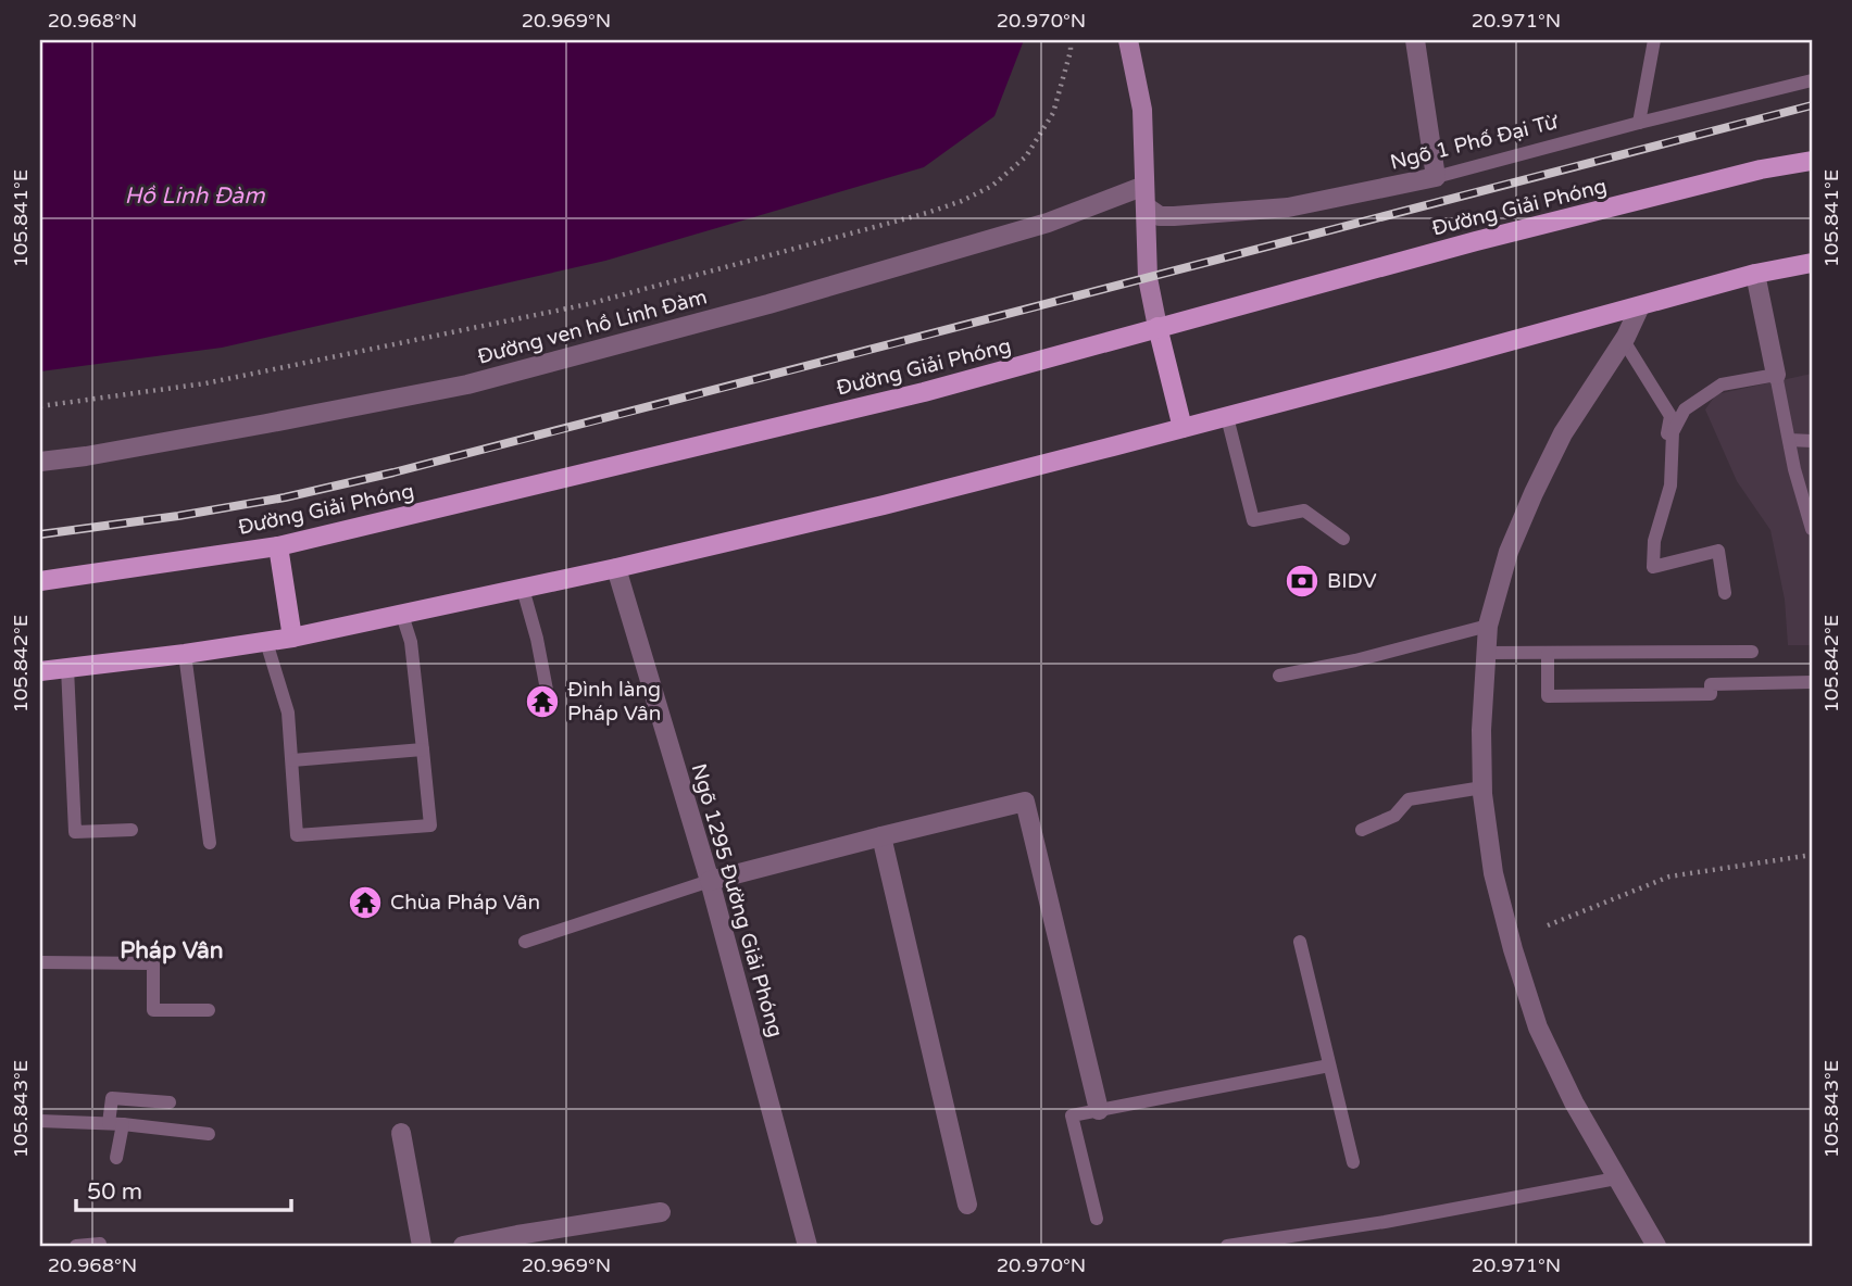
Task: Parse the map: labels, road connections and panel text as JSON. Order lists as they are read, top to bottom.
{
  "streets": {
    "main road": ["Đường Giải Phóng"],
    "street": ["Ngõ 1 Phố Đại Từ", "Đường ven hồ Linh Đàm", "Ngõ 1295 Đường Giải Phóng"]
  },
  "districts": ["Pháp Vân"],
  "water": ["Hồ Linh Đàm"],
  "places": {
    "bank": ["BIDV"],
    "temple": ["Đình làng Pháp Vân", "Chùa Pháp Vân"]
  },
  "scale_bar": "50 m",
  "coordinates": [
    "20.968°N",
    "20.969°N",
    "20.970°N",
    "20.971°N",
    "105.841°E",
    "105.842°E",
    "105.843°E"
  ]
}
